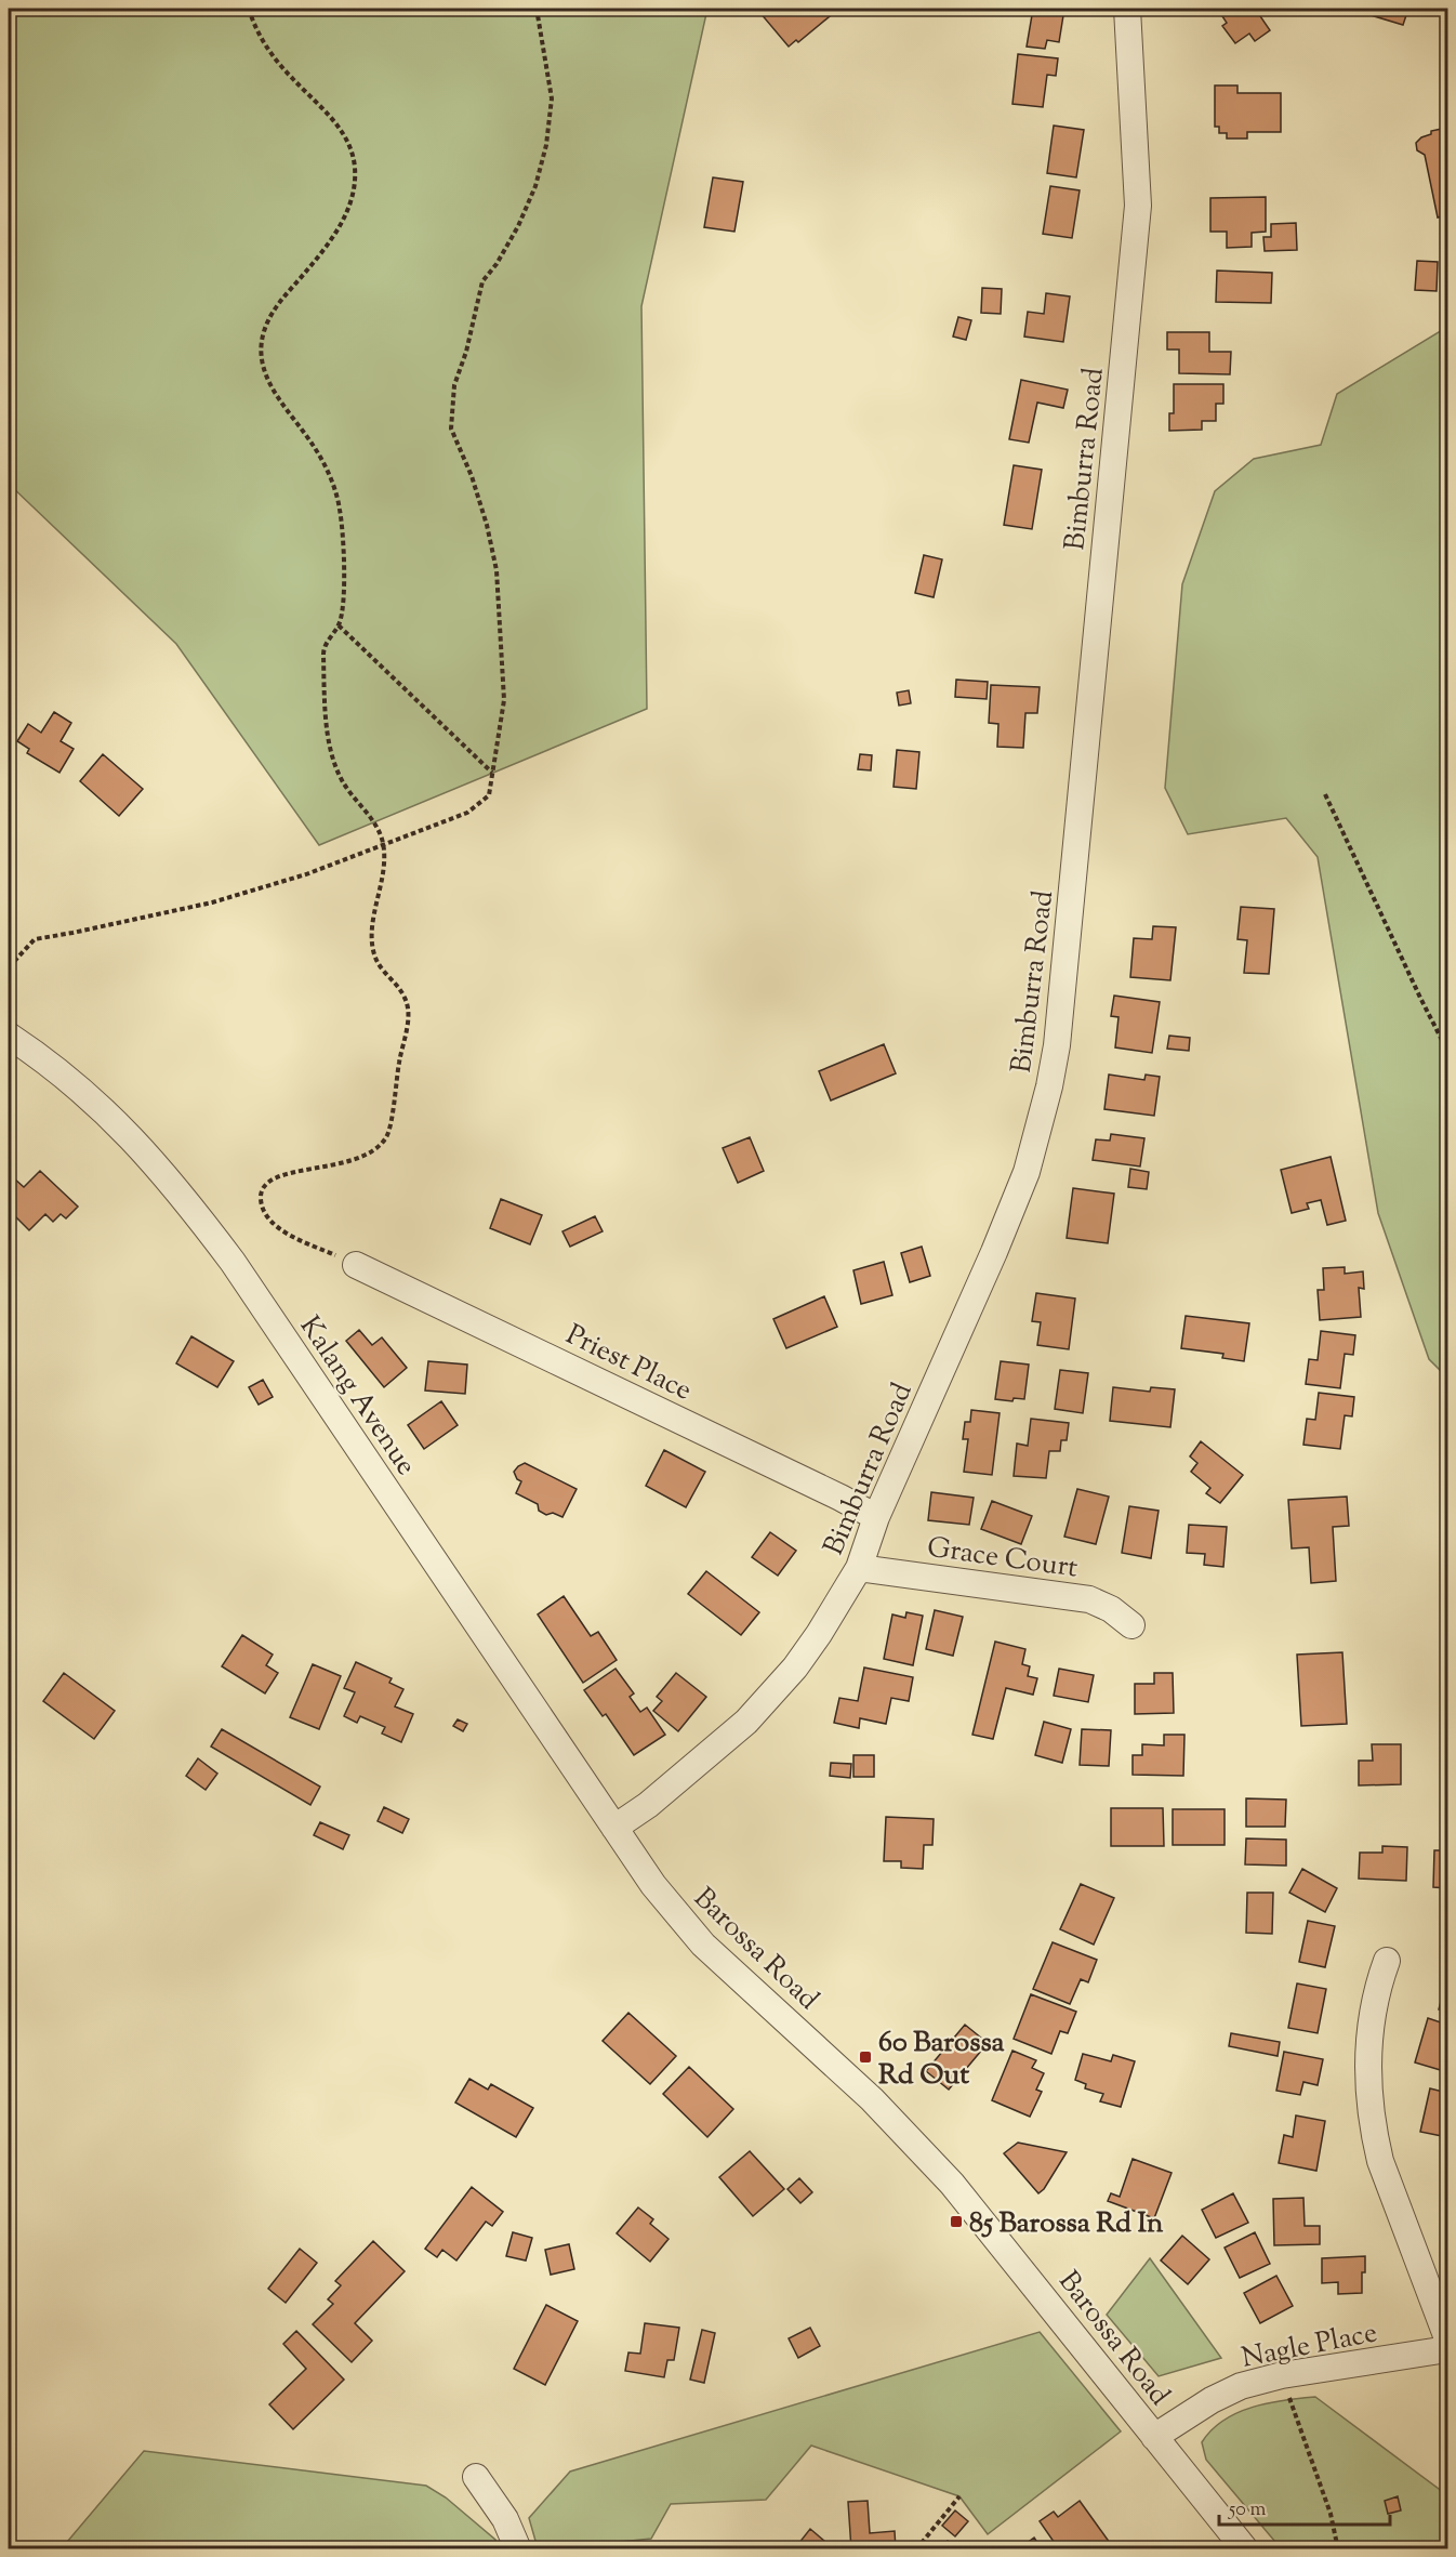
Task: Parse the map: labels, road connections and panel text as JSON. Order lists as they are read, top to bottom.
{
  "streets": {
    "street": [
      "Bimburra Road",
      "Priest Place",
      "Kalang Avenue",
      "Grace Court",
      "Barossa Road",
      "Nagle Place"
    ]
  },
  "crossings": [
    ["Bimburra Road", "Priest Place"],
    ["Bimburra Road", "Kalang Avenue"],
    ["Bimburra Road", "Grace Court"],
    ["Bimburra Road", "Barossa Road"],
    ["Kalang Avenue", "Barossa Road"],
    ["Barossa Road", "Nagle Place"]
  ],
  "places": {
    "transit": ["60 Barossa Rd Out", "85 Barossa Rd In"]
  },
  "scale_bar": "50 m"
}
